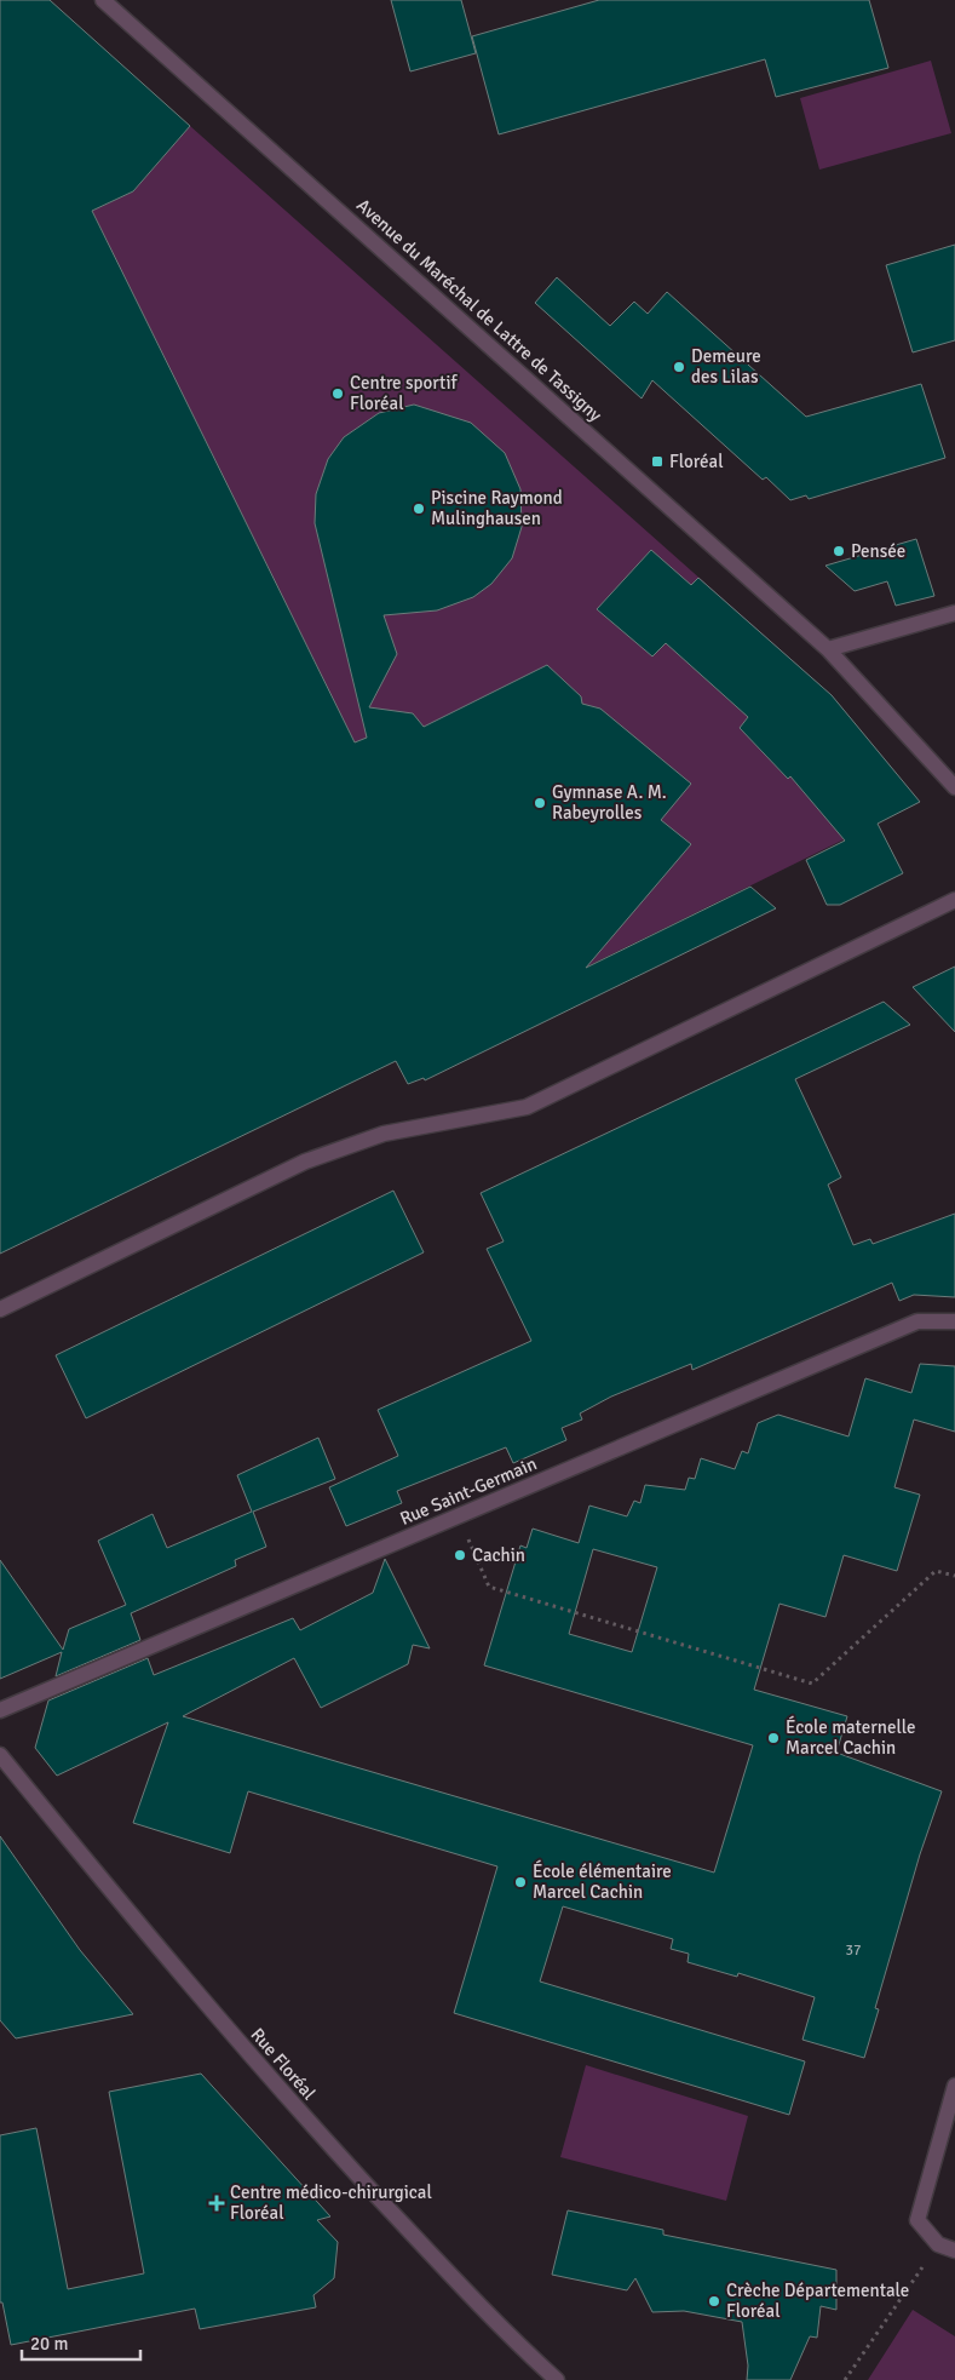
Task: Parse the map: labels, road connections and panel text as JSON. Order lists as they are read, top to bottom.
{
  "streets": {
    "street": ["Avenue du Maréchal de Lattre de Tassigny", "Rue Saint-Germain", "Rue Floréal"]
  },
  "places": {
    "other": [
      "Demeure des Lilas",
      "Centre sportif Floréal",
      "Piscine Raymond Mulinghausen",
      "Pensée",
      "Gymnase A. M. Rabeyrolles",
      "Cachin",
      "École maternelle Marcel Cachin",
      "École élémentaire Marcel Cachin",
      "Crèche Départementale Floréal"
    ],
    "transit": ["Floréal"],
    "health": ["Centre médico-chirurgical Floréal"]
  },
  "house_numbers": ["37"],
  "scale_bar": "20 m"
}
